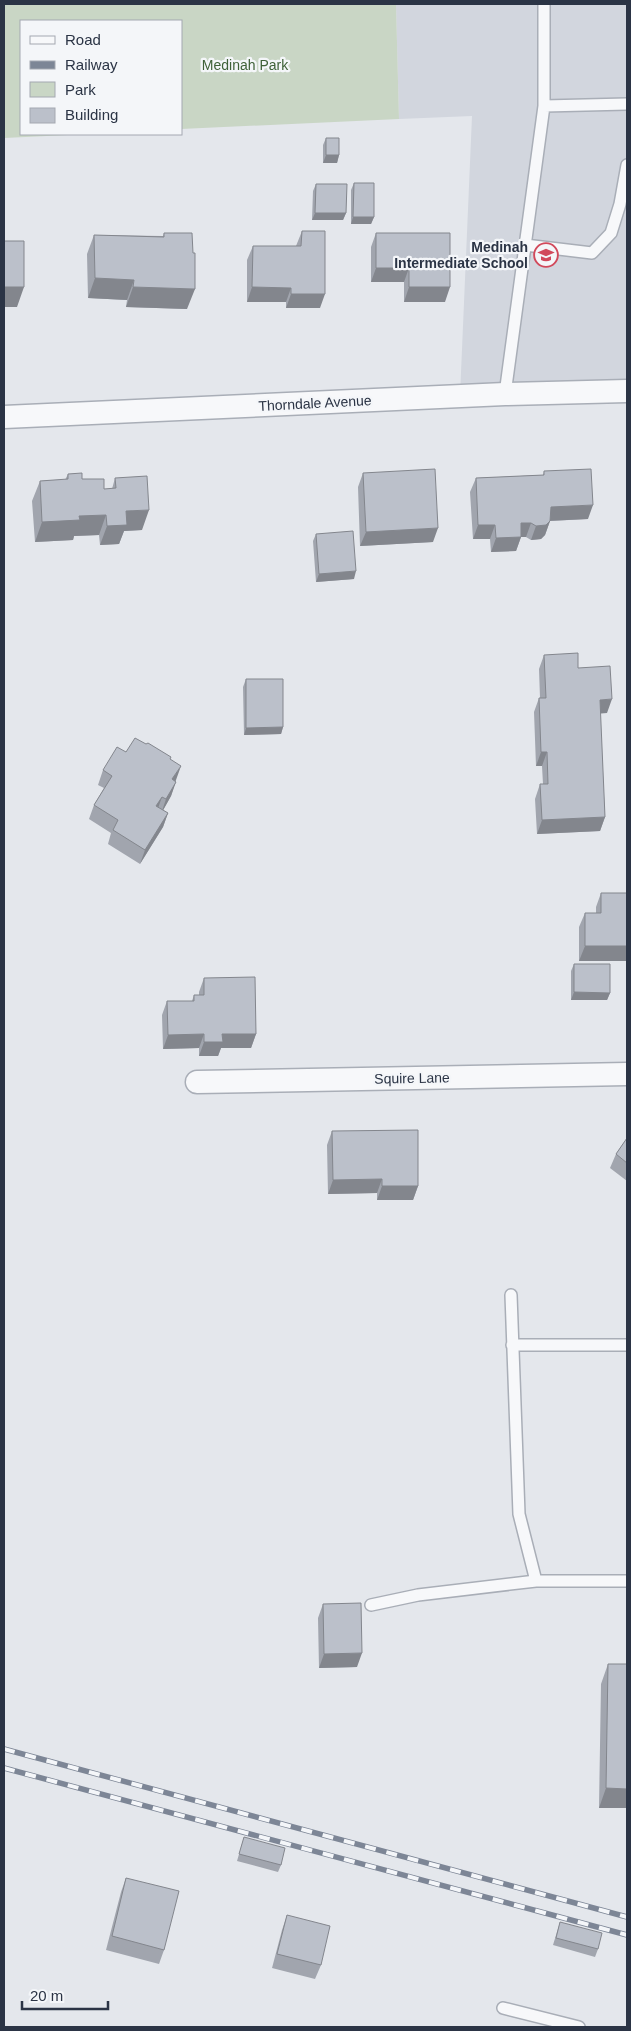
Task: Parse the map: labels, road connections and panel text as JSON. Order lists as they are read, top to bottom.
{
  "streets": {
    "street": ["Thorndale Avenue", "Squire Lane"]
  },
  "parks": ["Medinah Park"],
  "places": {
    "school or university": ["Medinah Intermediate School"]
  },
  "legend": [
    "Road",
    "Railway",
    "Park",
    "Building"
  ],
  "scale_bar": "20 m"
}
